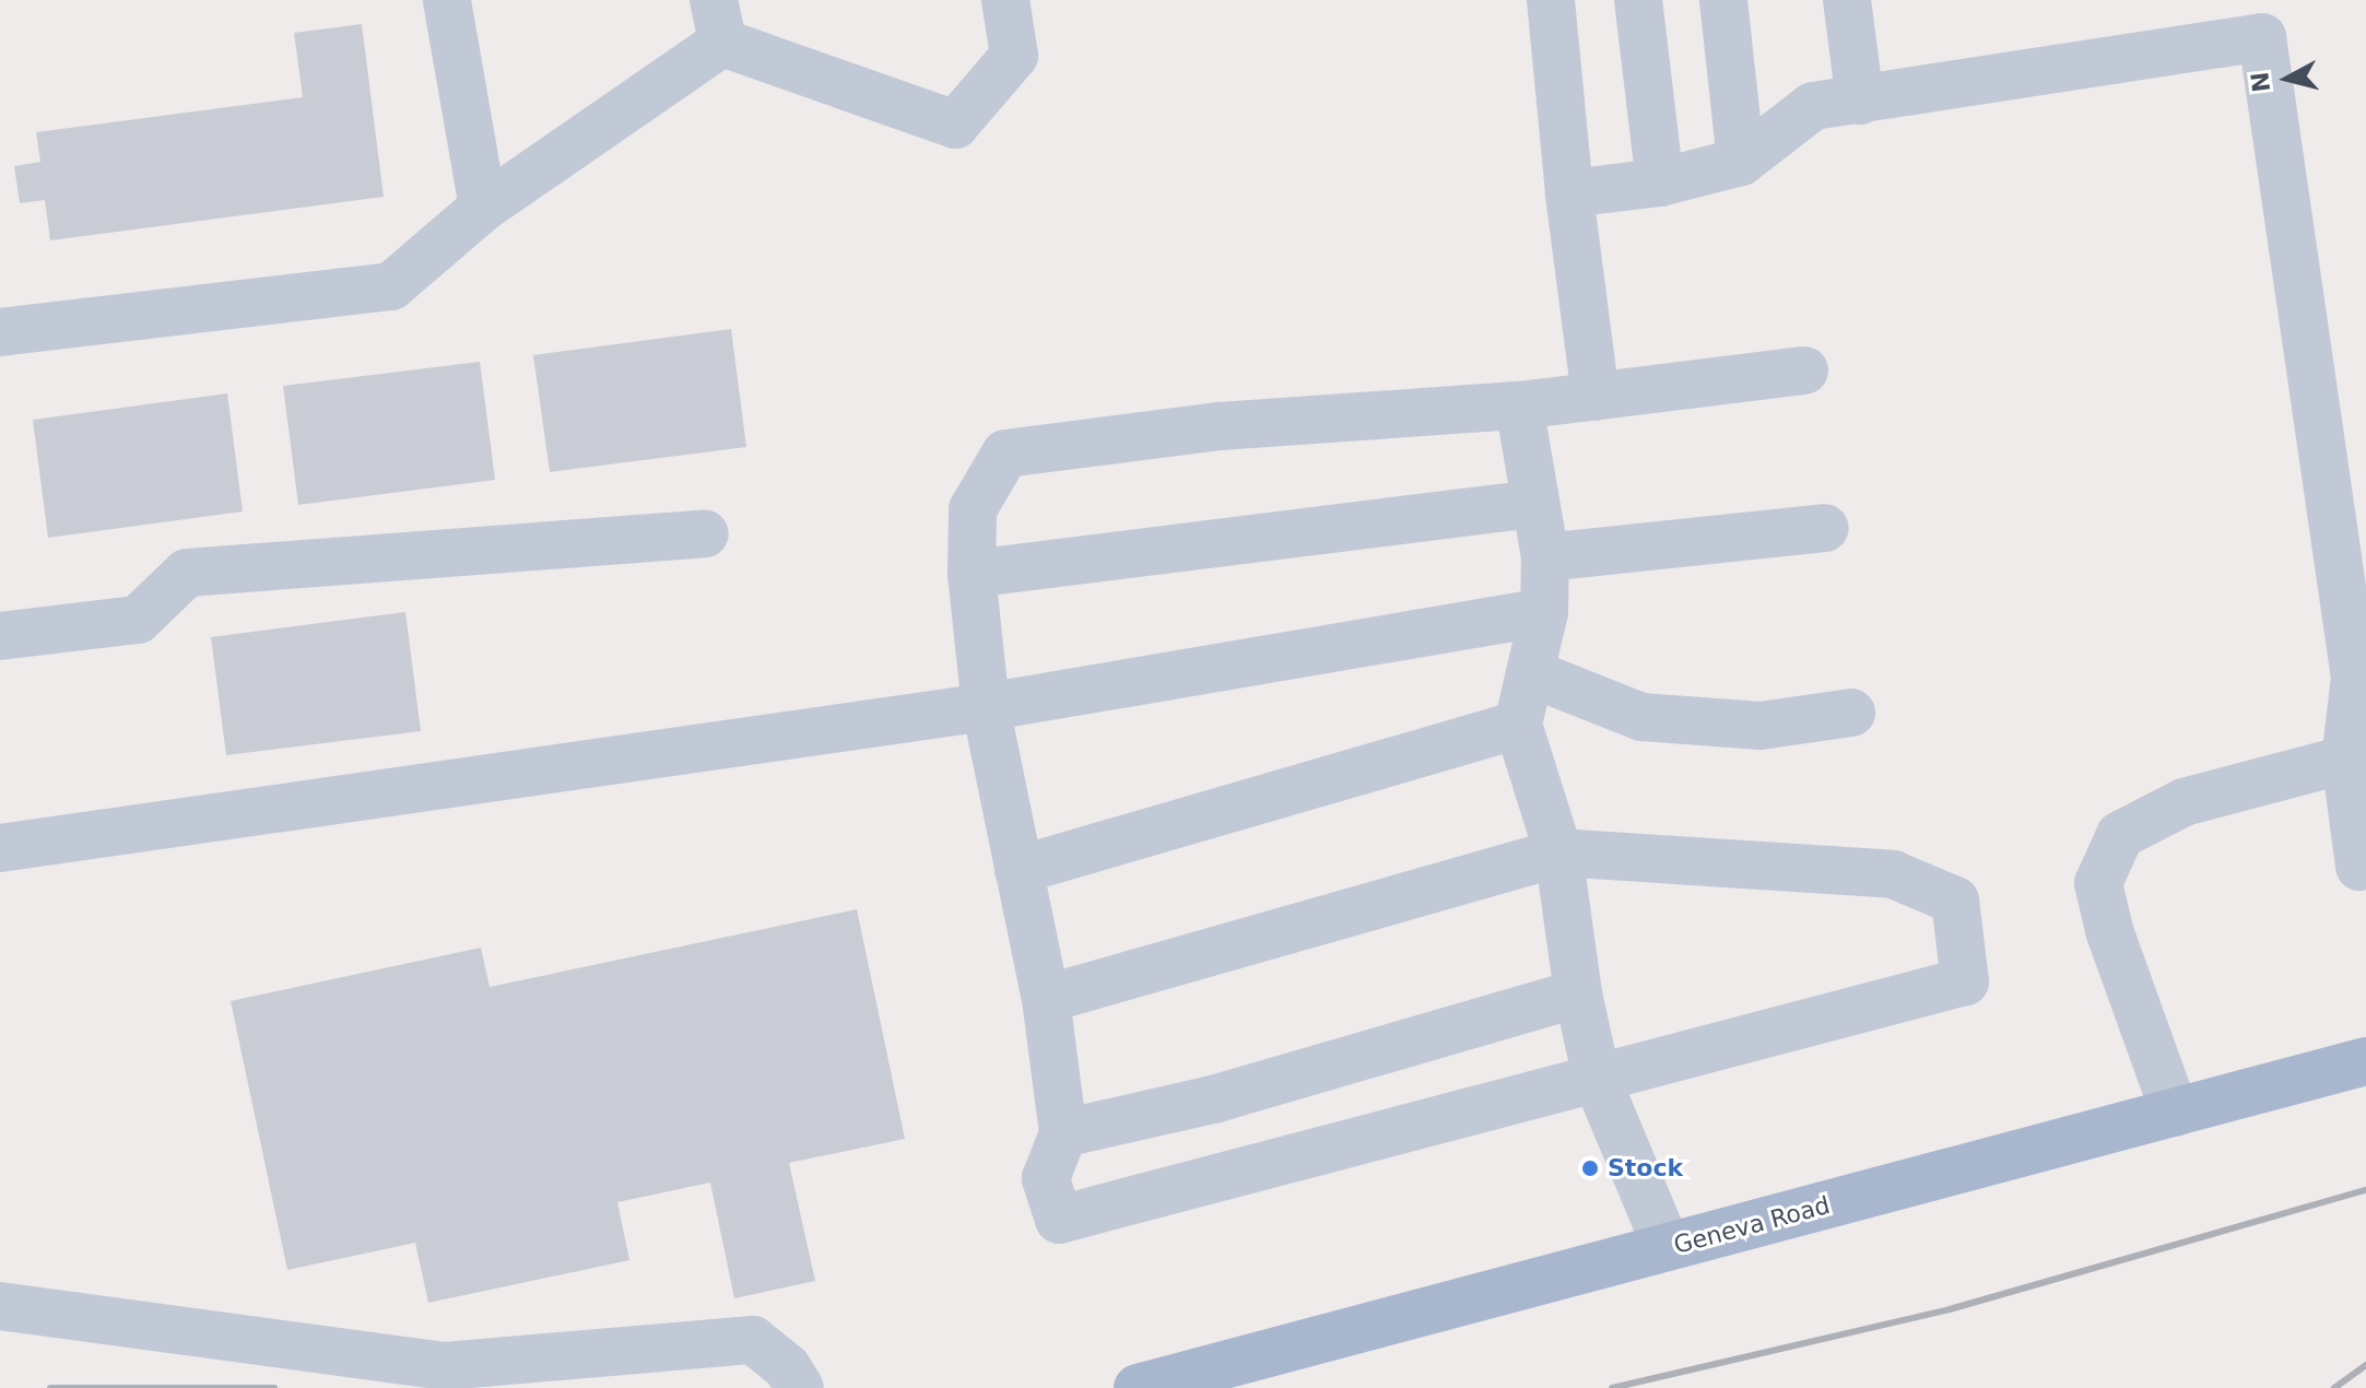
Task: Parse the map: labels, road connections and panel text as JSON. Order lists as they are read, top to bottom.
{
  "streets": {
    "main road": ["Geneva Road"]
  },
  "places": ["Stock"],
  "north": "left"
}
